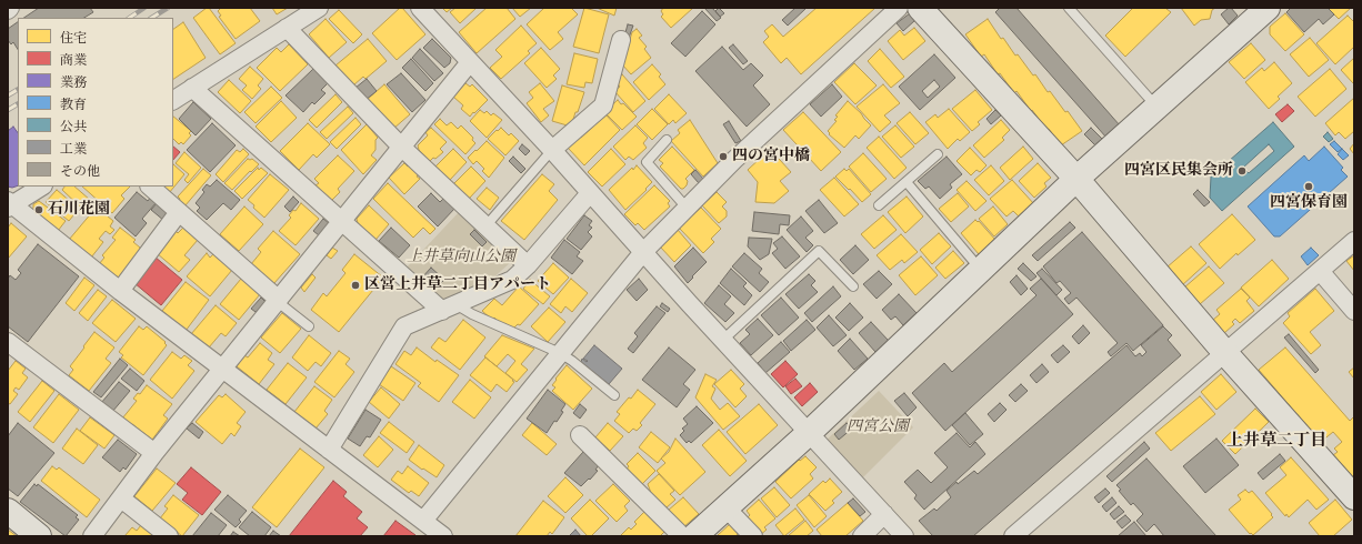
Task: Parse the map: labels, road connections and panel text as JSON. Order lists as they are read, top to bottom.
{
  "districts": ["上井草二丁目"],
  "parks": ["上井草向山公園", "四宮公園"],
  "places": [
    "四の宮中橋",
    "四宮区民集会所",
    "四宮保育園",
    "石川花園",
    "区営上井草二丁目アパート"
  ],
  "legend": [
    "住宅",
    "商業",
    "業務",
    "教育",
    "公共",
    "工業",
    "その他"
  ]
}
